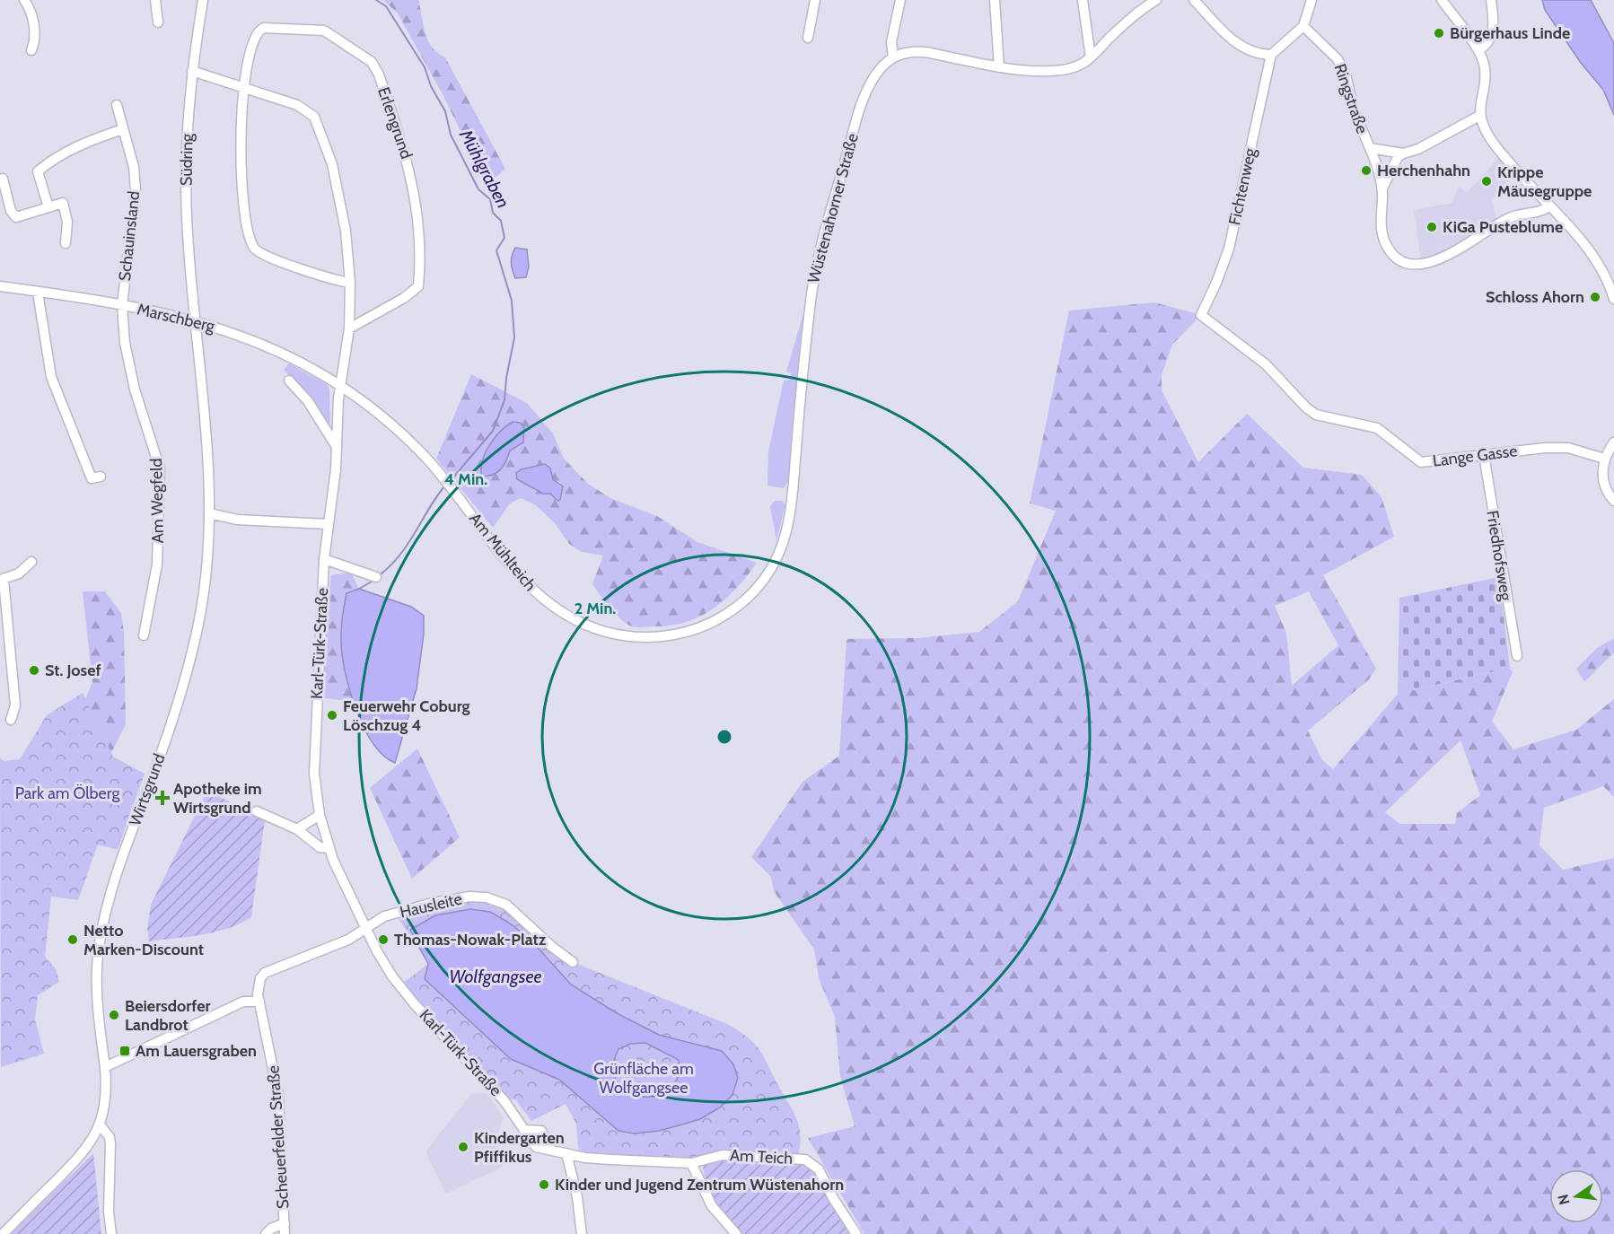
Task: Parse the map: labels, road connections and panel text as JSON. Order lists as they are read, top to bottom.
{
  "streets": {
    "street": [
      "Ringstraße",
      "Erlengrund",
      "Südring",
      "Fichtenweg",
      "Wüstenahorner Straße",
      "Schauinsland",
      "Marschberg",
      "Lange Gasse",
      "Am Wegfeld",
      "Am Mühlteich",
      "Friedhofsweg",
      "Karl-Türk-Straße",
      "Wirtsgrund",
      "Hausleite",
      "Scheuerfelder Straße",
      "Am Teich"
    ]
  },
  "crossings": [
    ["Erlengrund", "Karl-Türk-Straße"],
    ["Südring", "Marschberg"],
    ["Südring", "Karl-Türk-Straße"],
    ["Südring", "Wirtsgrund"],
    ["Fichtenweg", "Lange Gasse"],
    ["Wüstenahorner Straße", "Am Mühlteich"],
    ["Schauinsland", "Marschberg"],
    ["Schauinsland", "Am Wegfeld"],
    ["Marschberg", "Am Wegfeld"],
    ["Marschberg", "Am Mühlteich"],
    ["Marschberg", "Karl-Türk-Straße"],
    ["Marschberg", "Wirtsgrund"],
    ["Lange Gasse", "Friedhofsweg"],
    ["Am Mühlteich", "Karl-Türk-Straße"],
    ["Karl-Türk-Straße", "Hausleite"],
    ["Karl-Türk-Straße", "Scheuerfelder Straße"],
    ["Karl-Türk-Straße", "Am Teich"],
    ["Hausleite", "Scheuerfelder Straße"]
  ],
  "water": ["Mühlgraben", "Wolfgangsee"],
  "parks": ["Park am Ölberg", "Grünfläche am Wolfgangsee"],
  "places": {
    "other": [
      "Bürgerhaus Linde",
      "Herchenhahn",
      "Krippe Mäusegruppe",
      "KiGa Pusteblume",
      "Schloss Ahorn",
      "St. Josef",
      "Feuerwehr Coburg Löschzug 4",
      "Netto Marken-Discount",
      "Thomas-Nowak-Platz",
      "Beiersdorfer Landbrot",
      "Kindergarten Pfiffikus",
      "Kinder und Jugend Zentrum Wüstenahorn"
    ],
    "health": ["Apotheke im Wirtsgrund"],
    "transit": ["Am Lauersgraben"]
  },
  "north": "left",
  "rings": ["4 Min.", "2 Min."]
}
